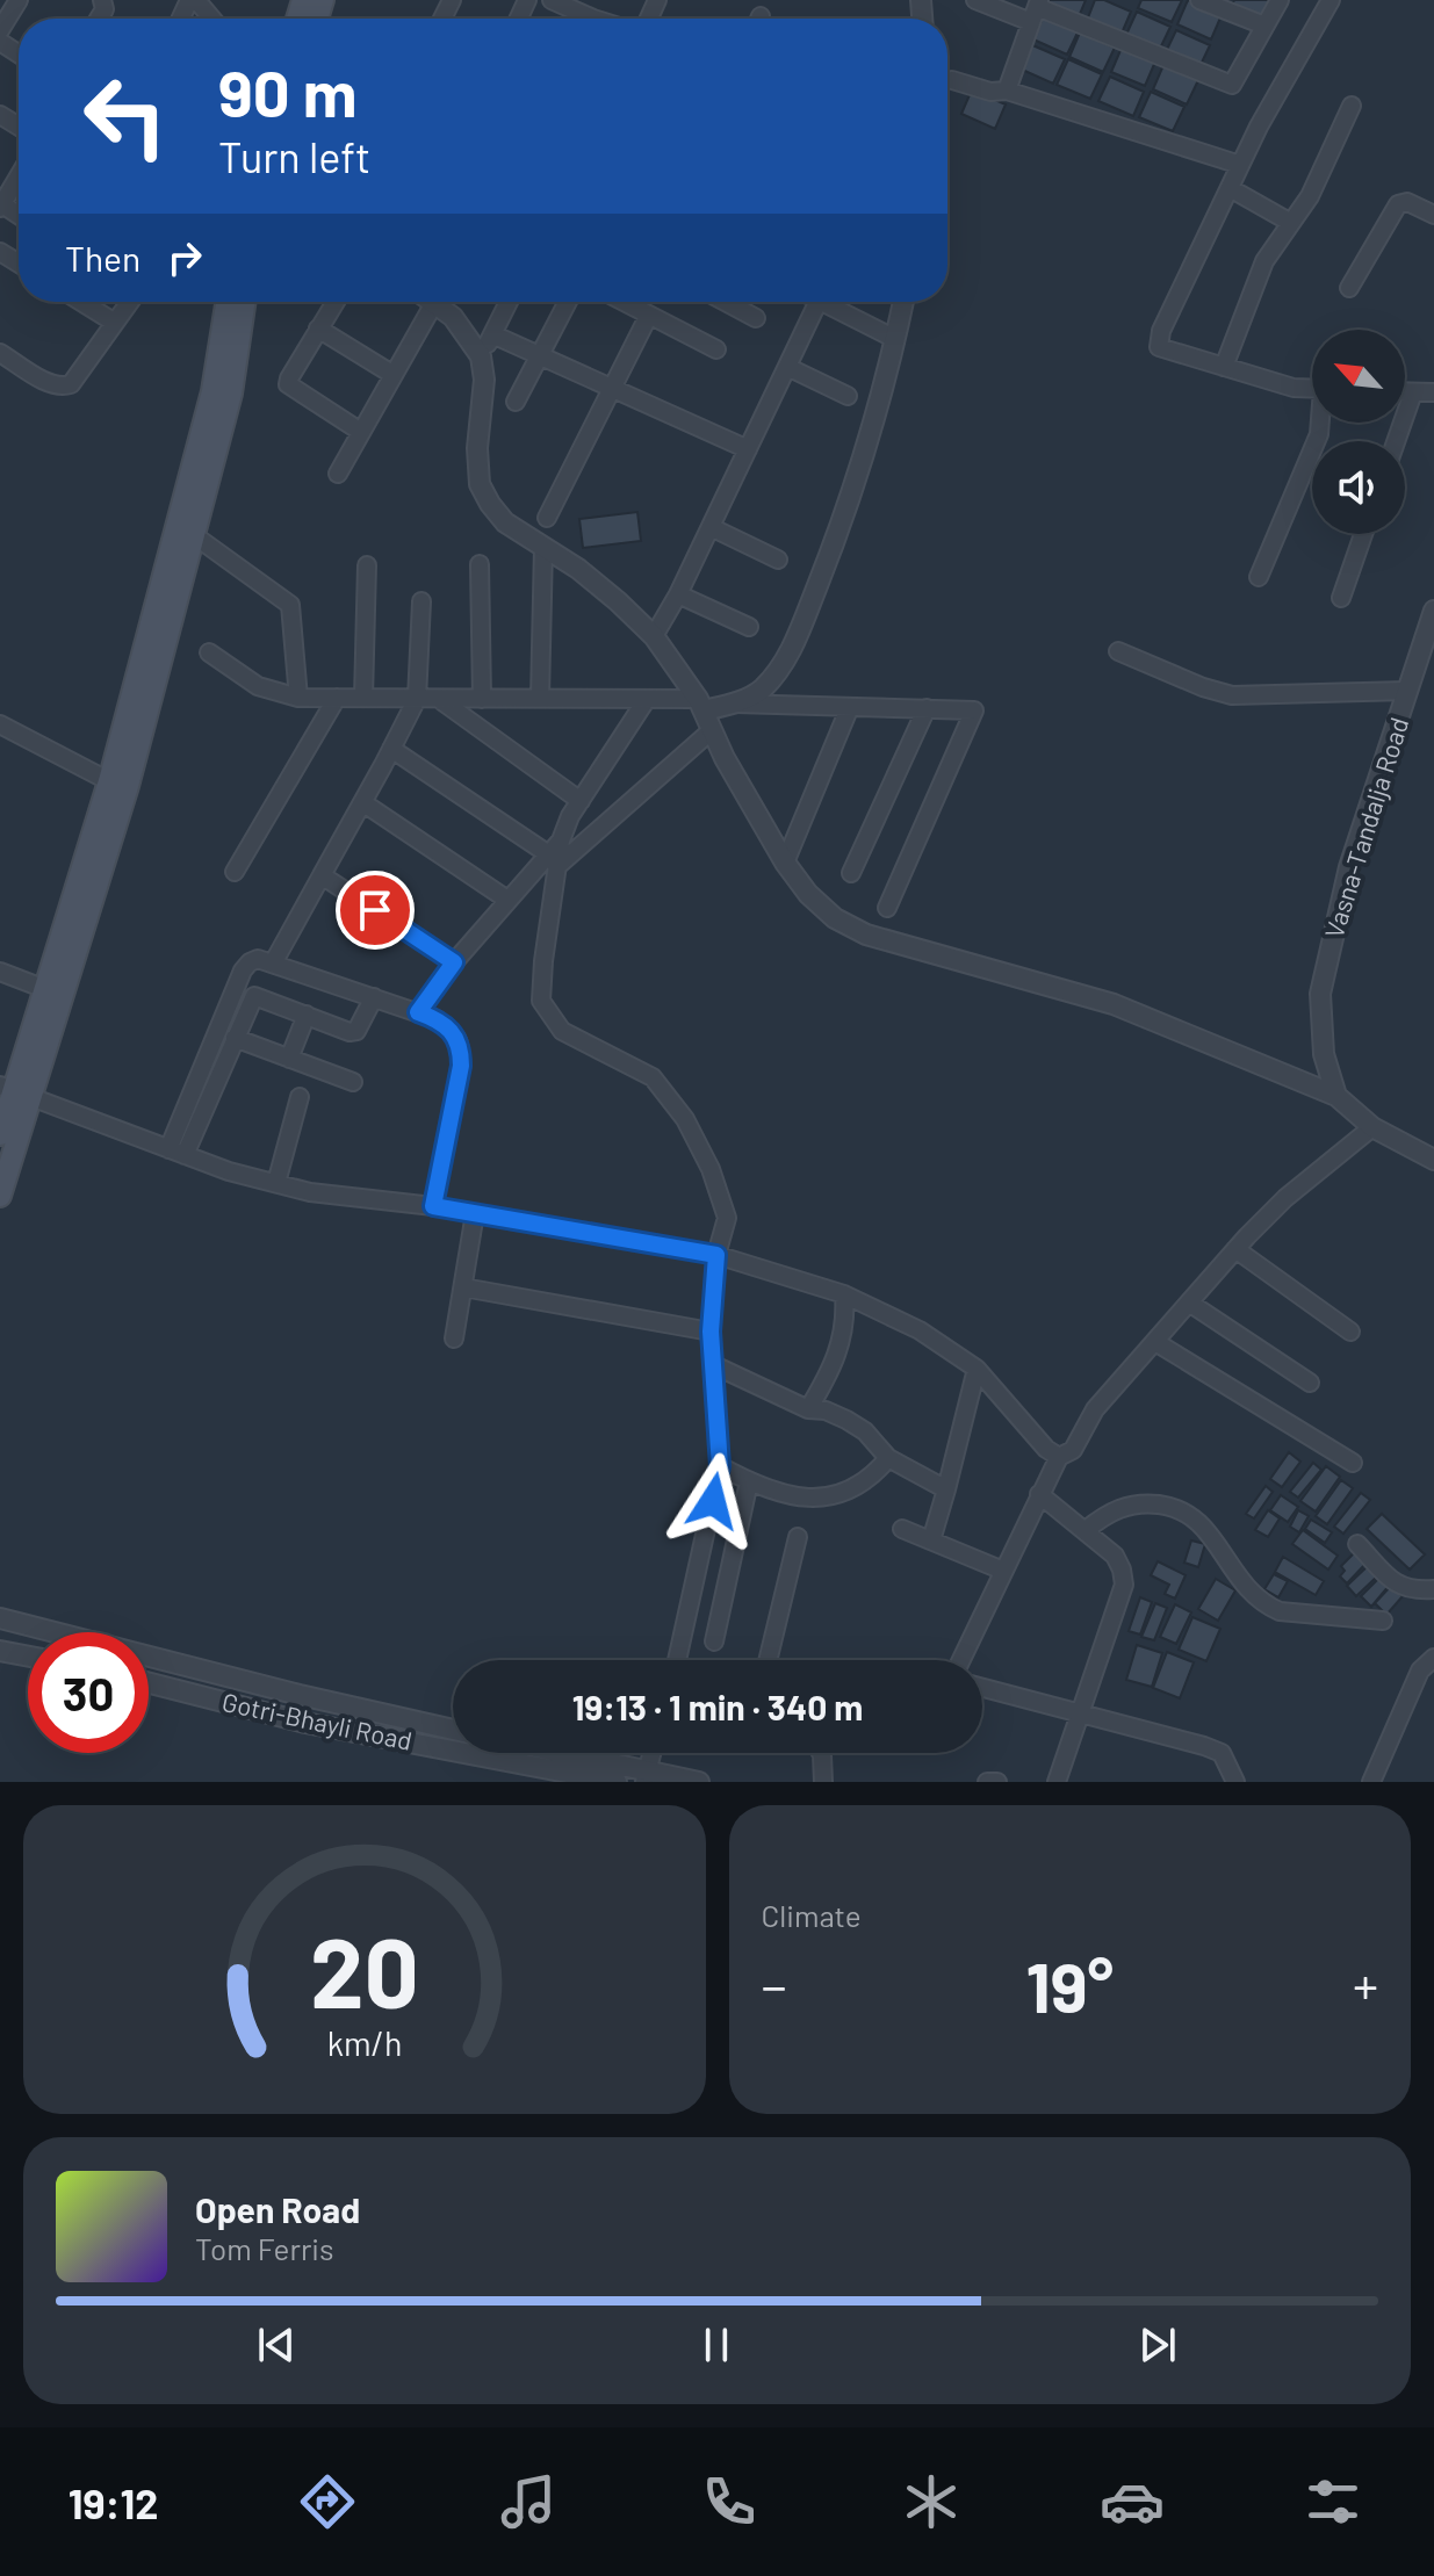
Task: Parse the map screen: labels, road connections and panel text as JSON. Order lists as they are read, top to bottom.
{
  "streets": {
    "street": ["Vasna-Tandalja Road", "Gotri-Bhayli Road"]
  },
  "north": "top left",
  "page": {
    "turn": ["90 m", "Turn left"],
    "then": "Then",
    "limit": "30",
    "trip": "19:13 · 1 min · 340 m",
    "tile": "Climate",
    "heat": ["−", "19°", "+"],
    "song": ["Open Road", "Tom Ferris"],
    "tabs": "19:12",
    "gauge": ["20", "km/h"]
  }
}
